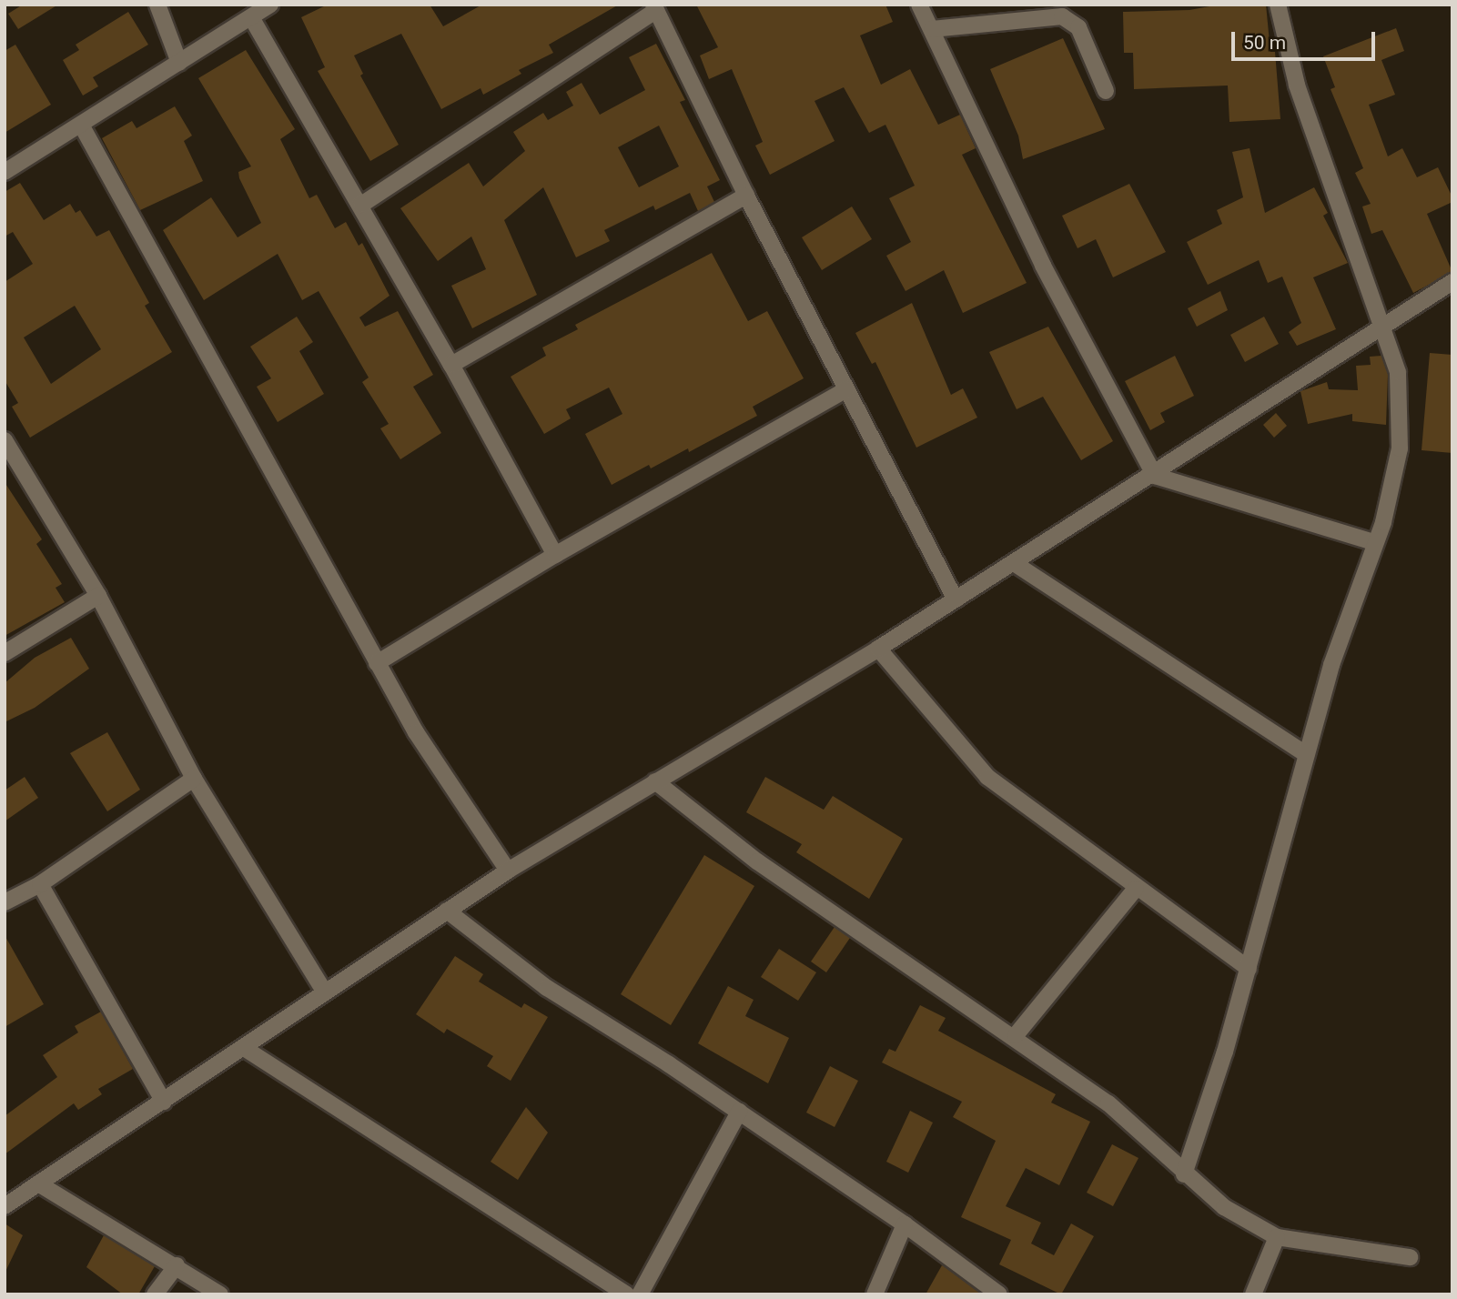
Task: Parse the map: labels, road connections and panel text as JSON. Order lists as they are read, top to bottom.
{
  "scale_bar": "50 m"
}
